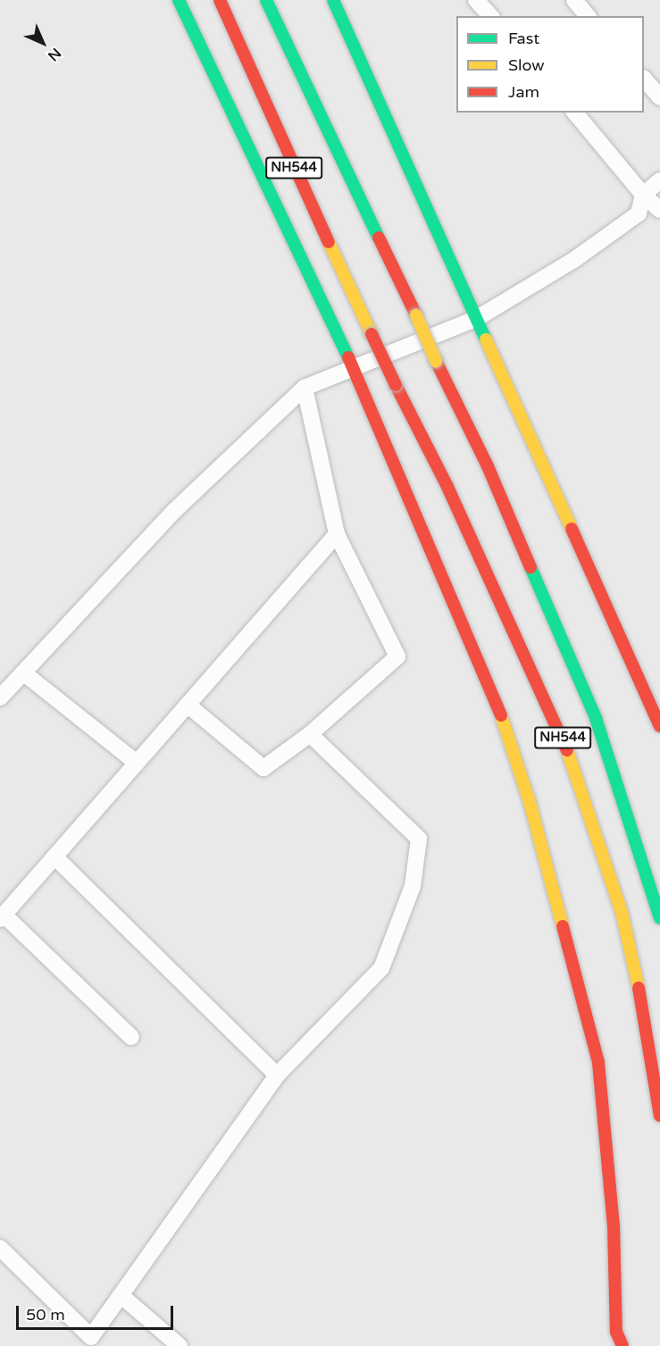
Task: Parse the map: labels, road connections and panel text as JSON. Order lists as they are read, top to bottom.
{
  "streets": {
    "highway": ["NH544"]
  },
  "legend": ["Fast", "Slow", "Jam"],
  "scale_bar": "50 m",
  "north": "bottom right"
}
